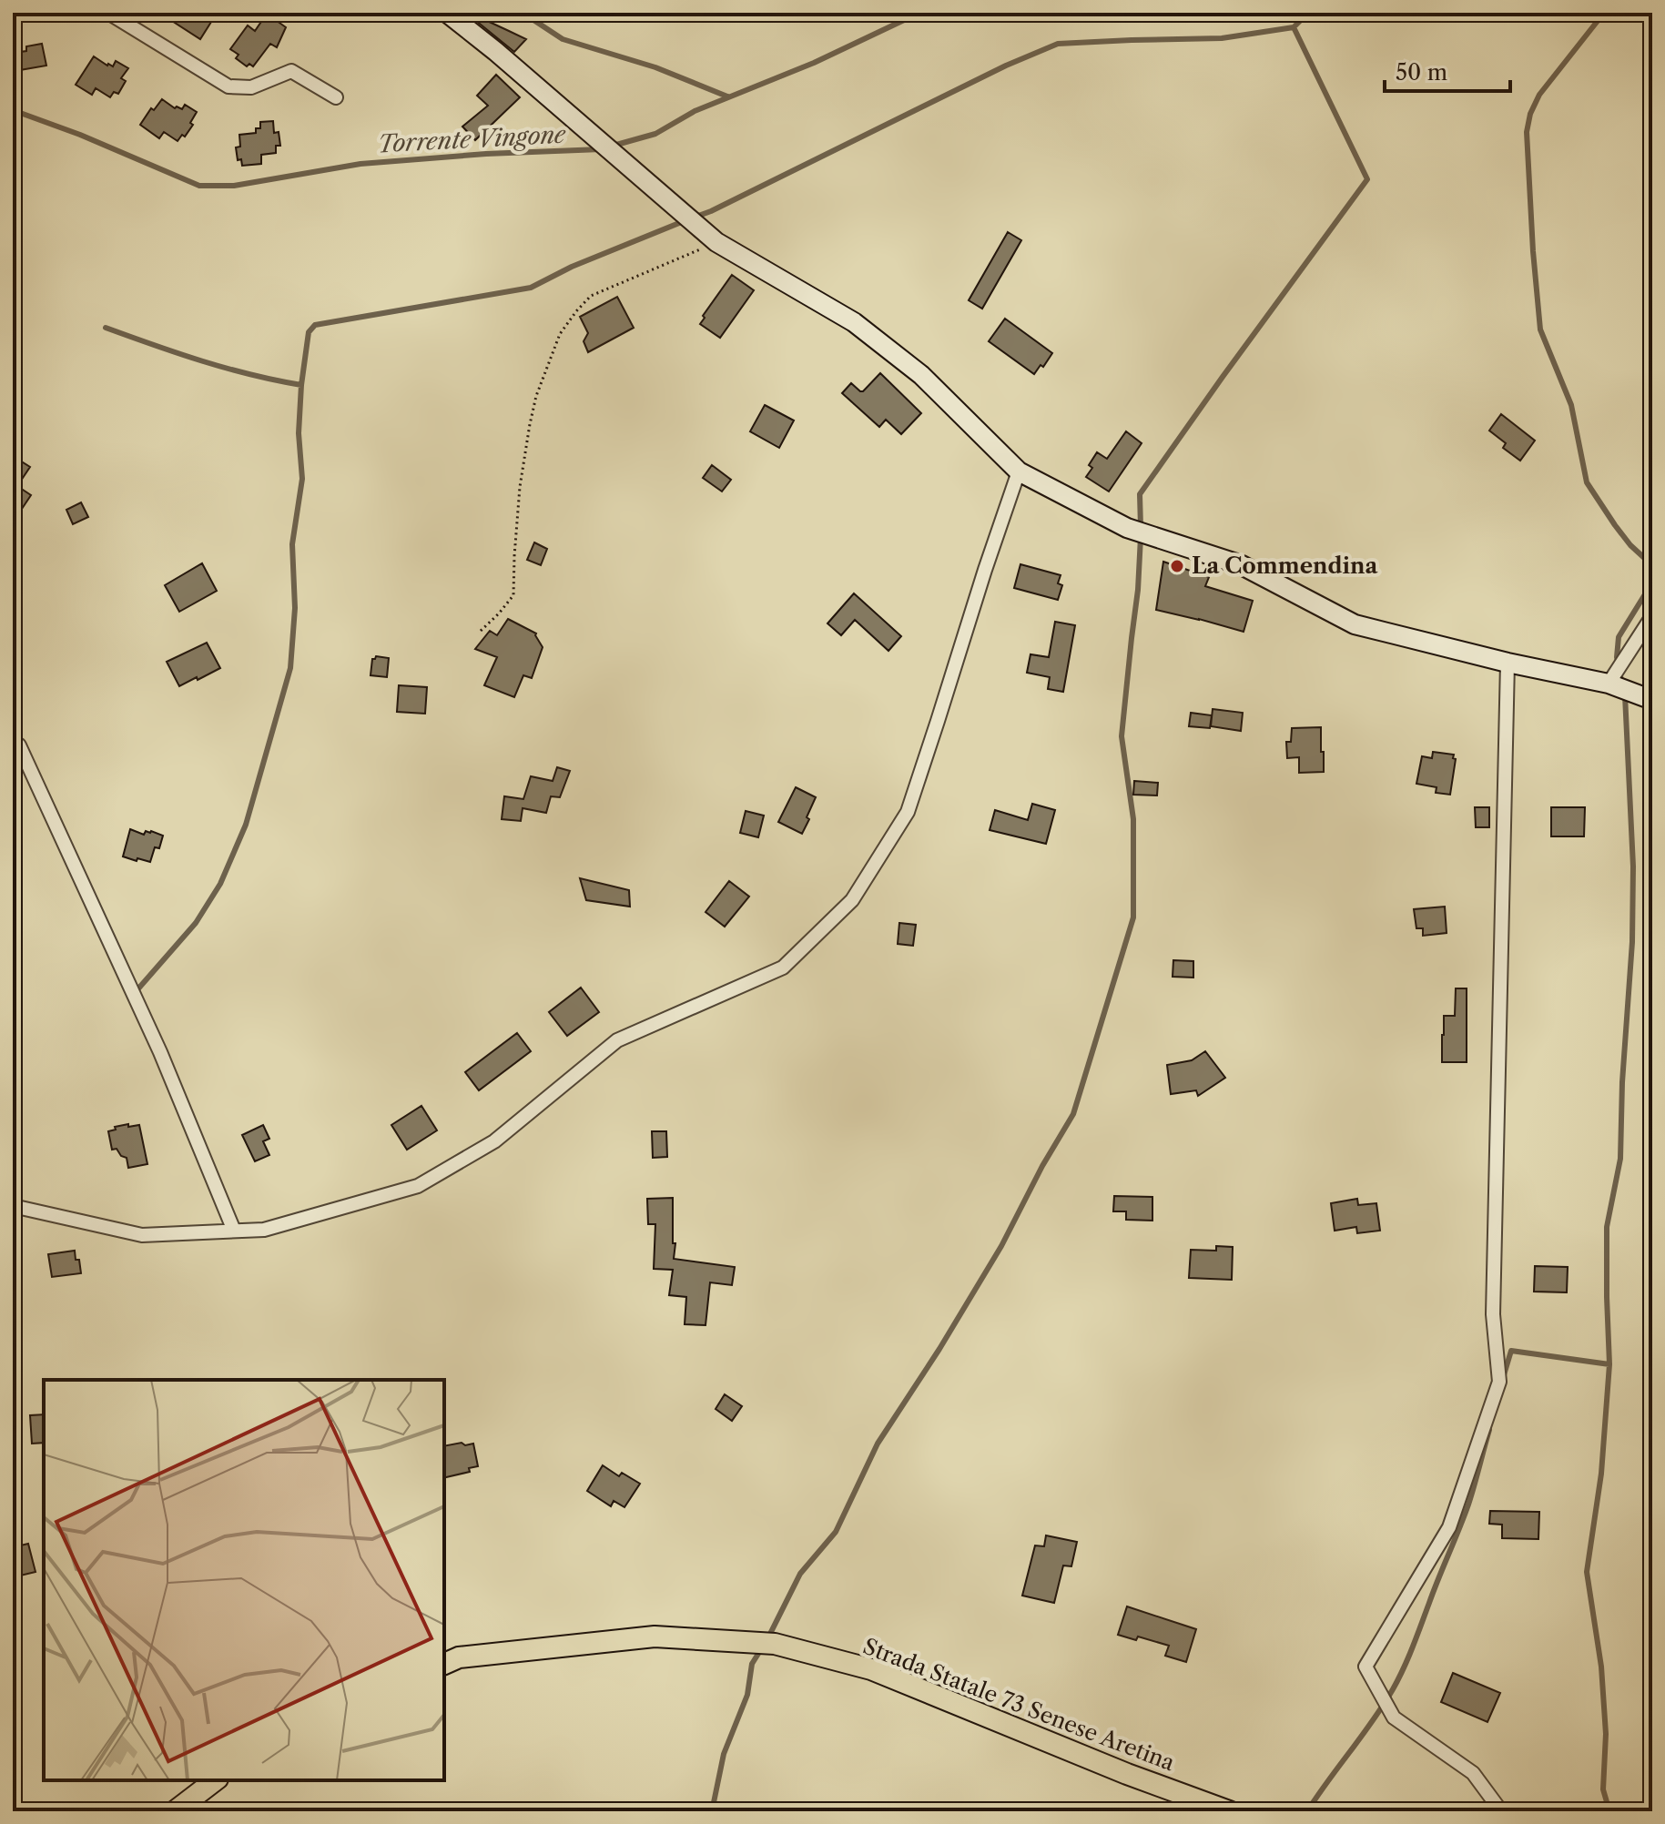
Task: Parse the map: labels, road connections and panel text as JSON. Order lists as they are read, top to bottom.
{
  "streets": {
    "main road": ["Strada Statale 73 Senese Aretina"]
  },
  "water": ["Torrente Vingone"],
  "places": ["La Commendina"],
  "scale_bar": "50 m"
}
